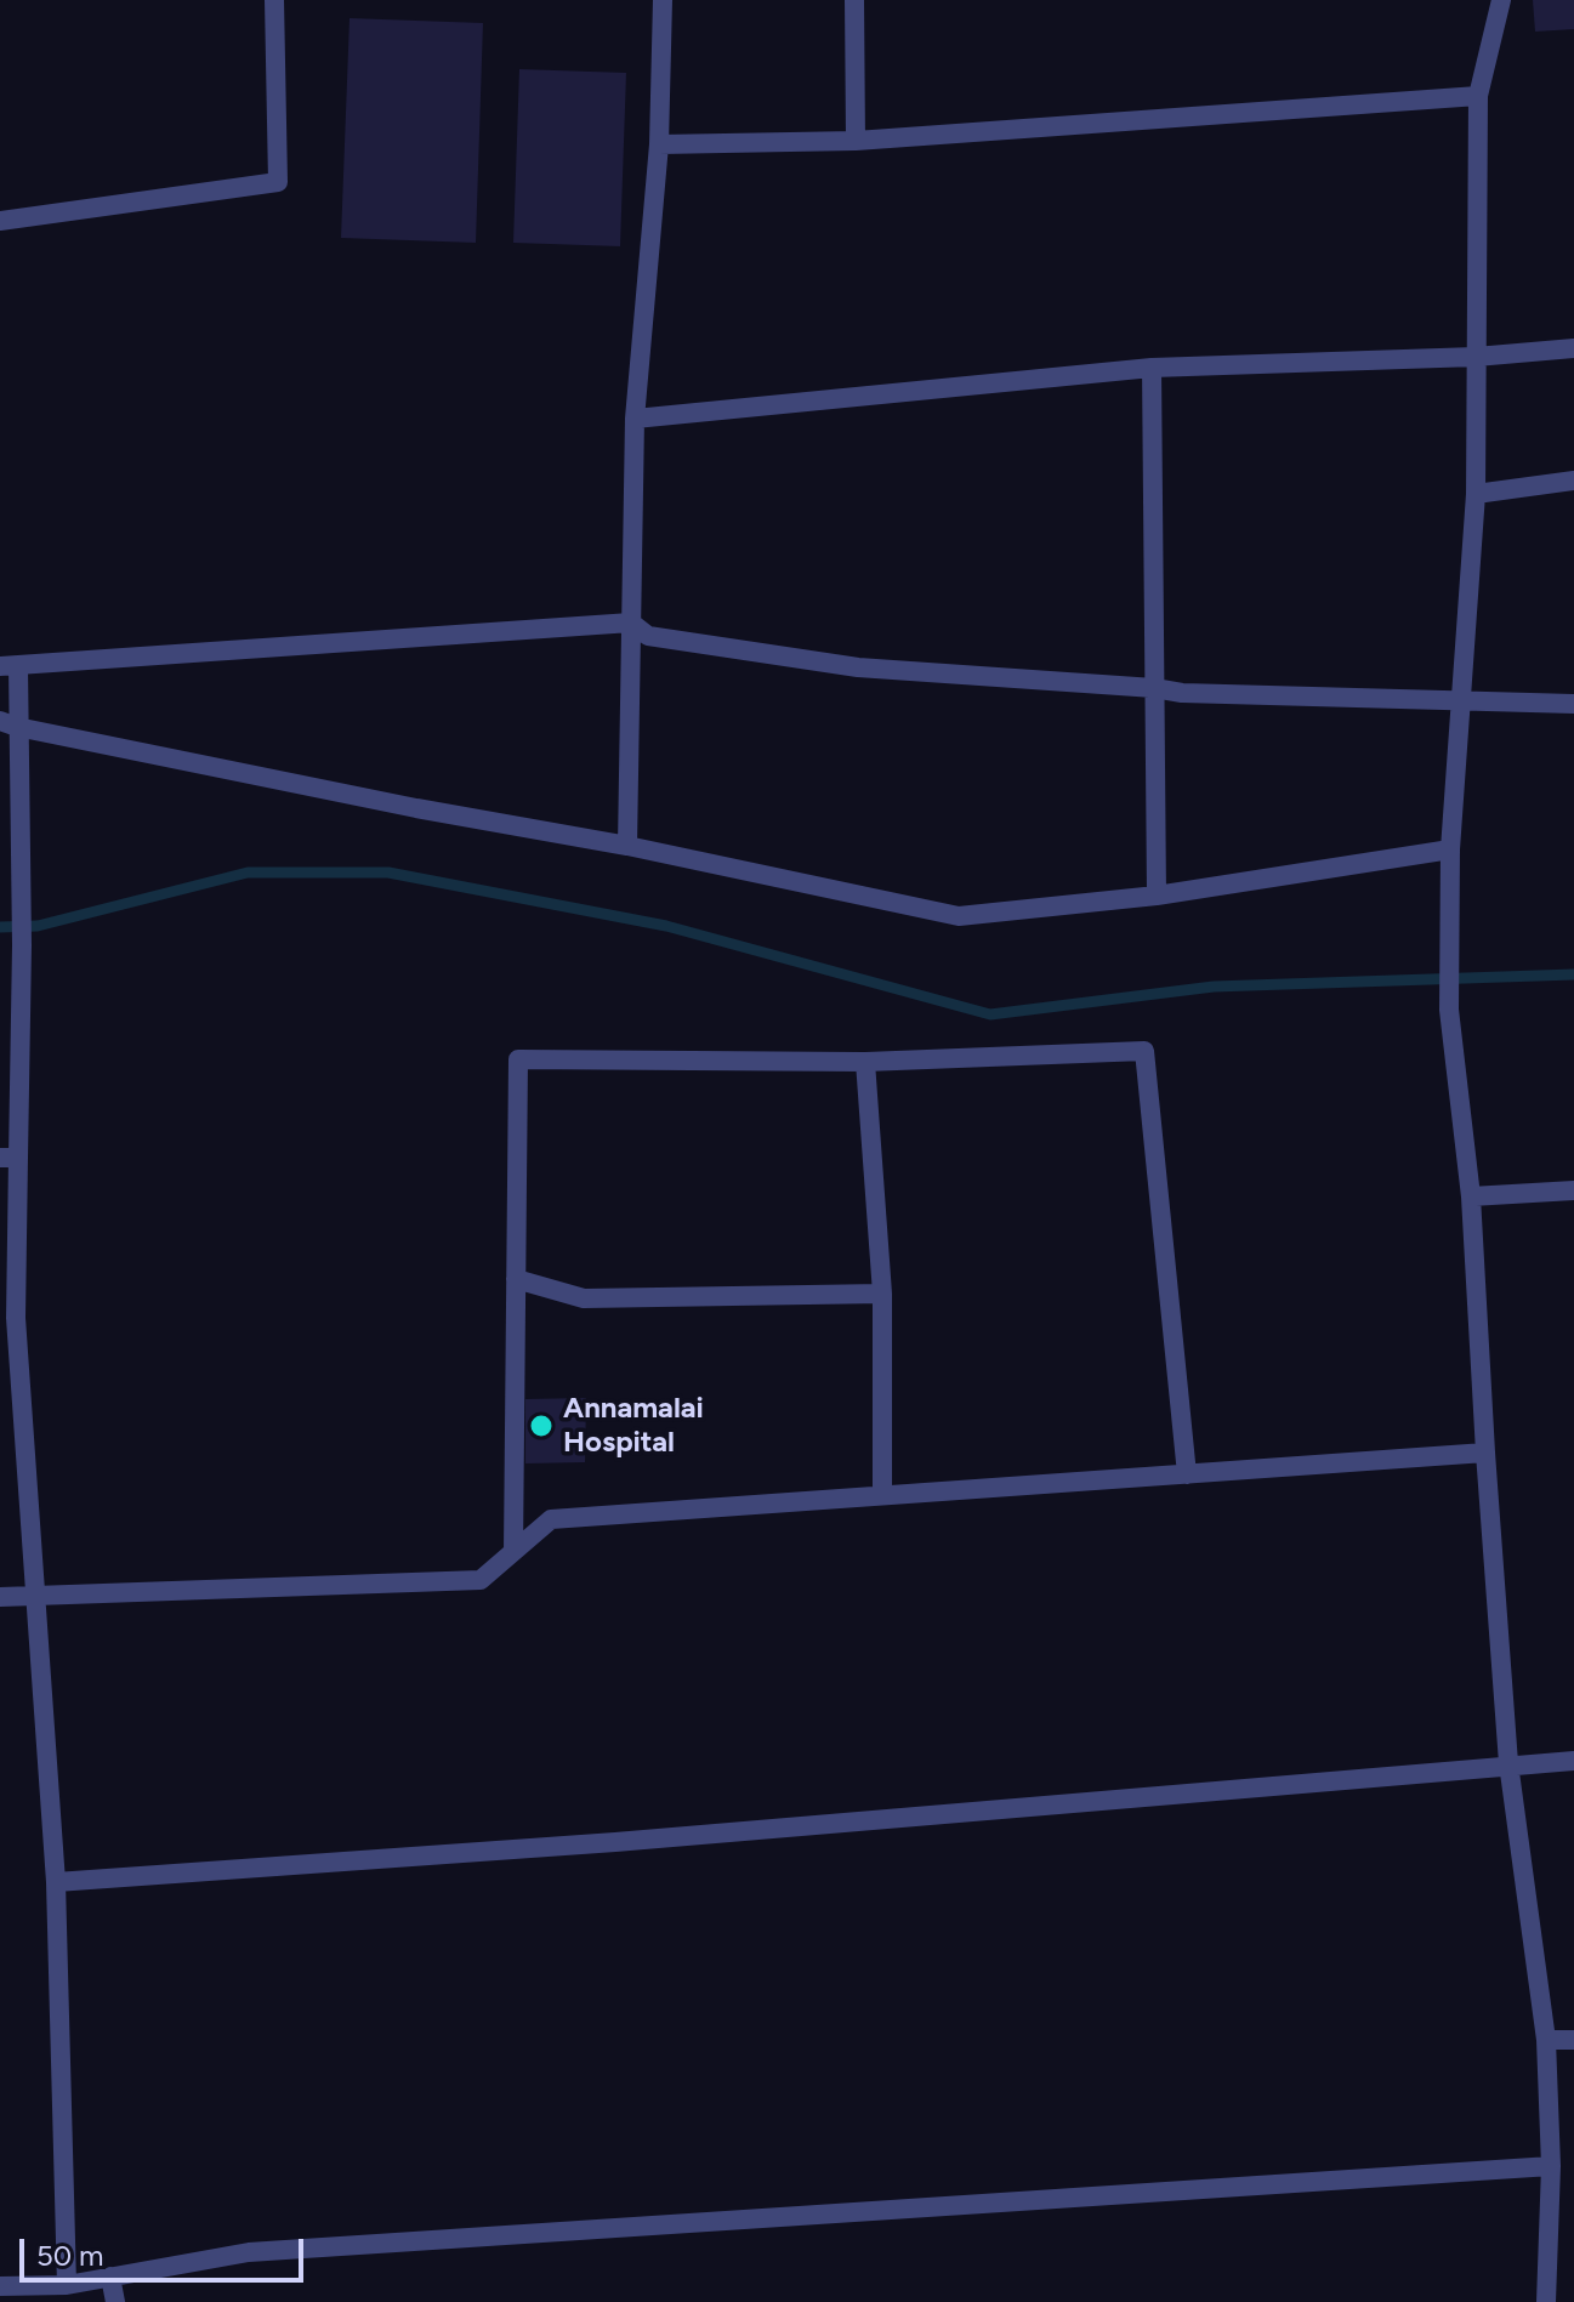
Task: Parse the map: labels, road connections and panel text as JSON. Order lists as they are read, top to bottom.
{
  "places": ["Annamalai Hospital"],
  "scale_bar": "50 m"
}
